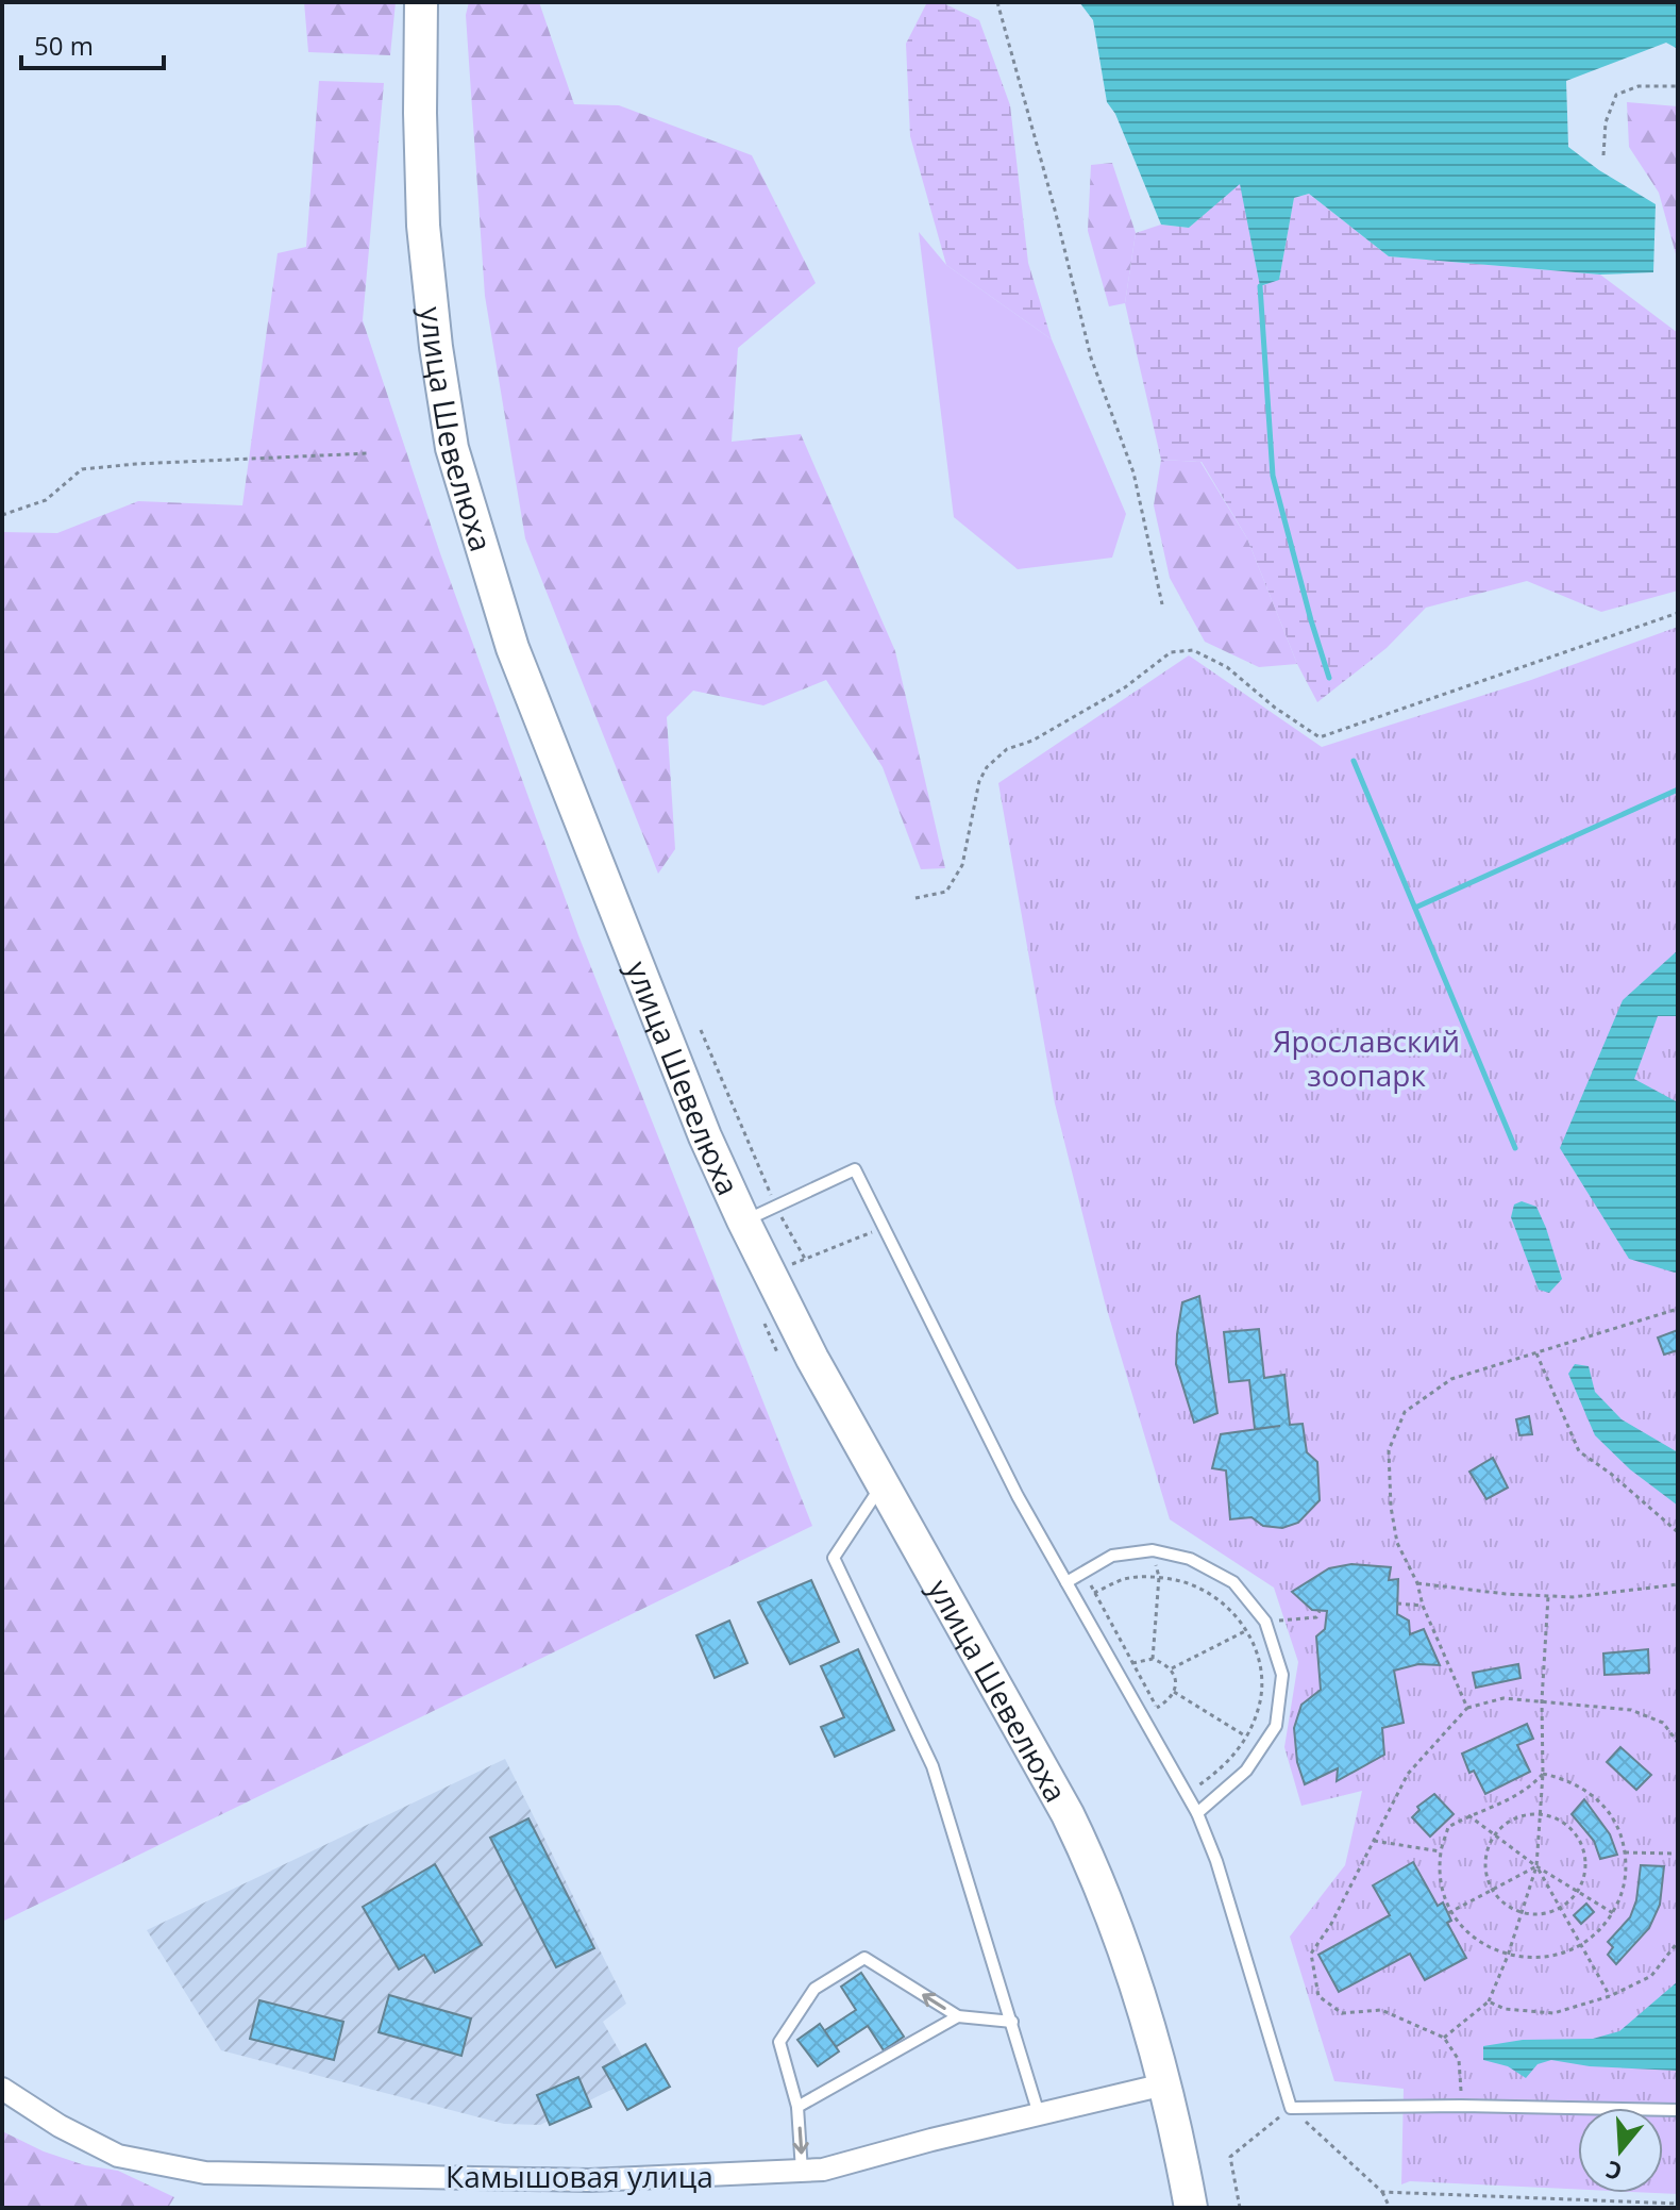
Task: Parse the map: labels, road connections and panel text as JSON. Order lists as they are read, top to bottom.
{
  "streets": {
    "main road": ["улица Шевелюха"],
    "street": ["Камышовая улица"]
  },
  "crossings": [
    ["улица Шевелюха", "Камышовая улица"]
  ],
  "parks": ["Ярославский зоопарк"],
  "scale_bar": "50 m",
  "north": "bottom"
}
